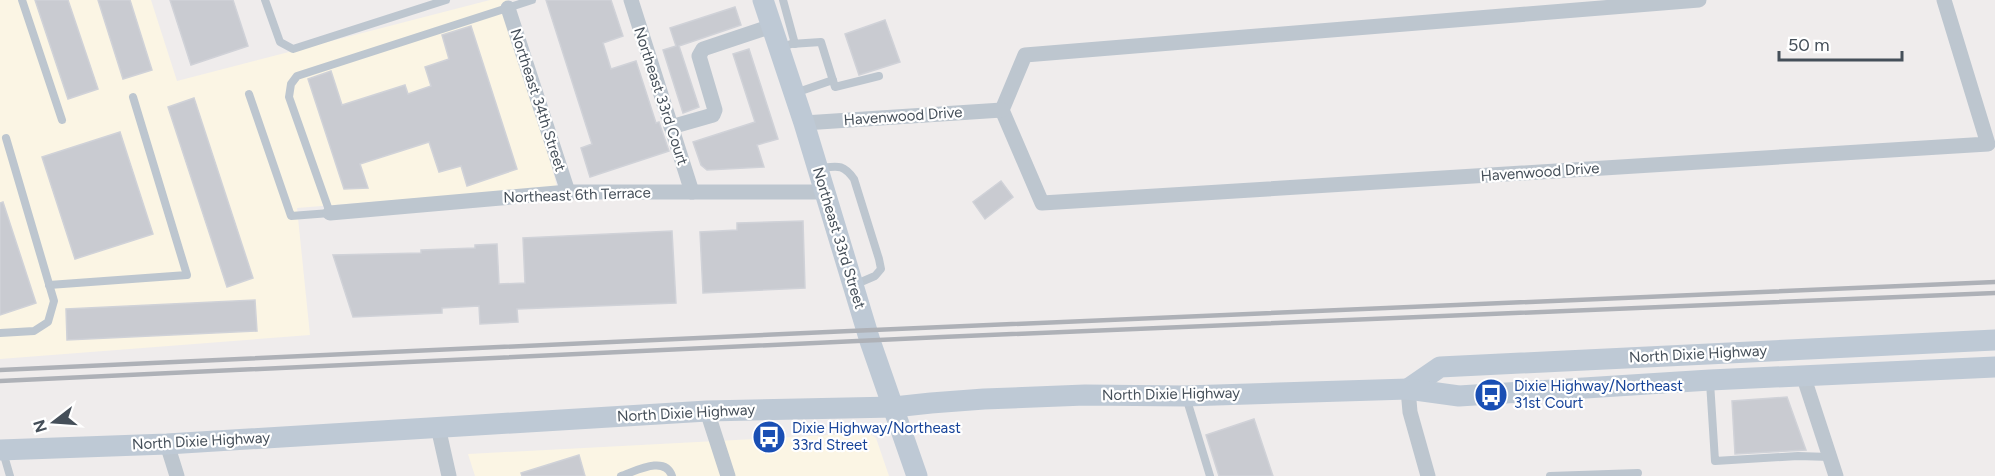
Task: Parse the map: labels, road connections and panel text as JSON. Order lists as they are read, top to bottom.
{
  "streets": {
    "main road": ["Northeast 33rd Street", "North Dixie Highway"],
    "street": [
      "Northeast 33rd Court",
      "Northeast 34th Street",
      "Havenwood Drive",
      "Northeast 6th Terrace"
    ]
  },
  "crossings": [
    ["Northeast 33rd Court", "Northeast 6th Terrace"],
    ["Northeast 34th Street", "Northeast 6th Terrace"],
    ["Havenwood Drive", "Northeast 33rd Street"],
    ["Northeast 6th Terrace", "Northeast 33rd Street"],
    ["Northeast 33rd Street", "North Dixie Highway"]
  ],
  "places": {
    "bus stop": ["Dixie Highway/Northeast 31st Court", "Dixie Highway/Northeast 33rd Street"]
  },
  "scale_bar": "50 m",
  "north": "left"
}
